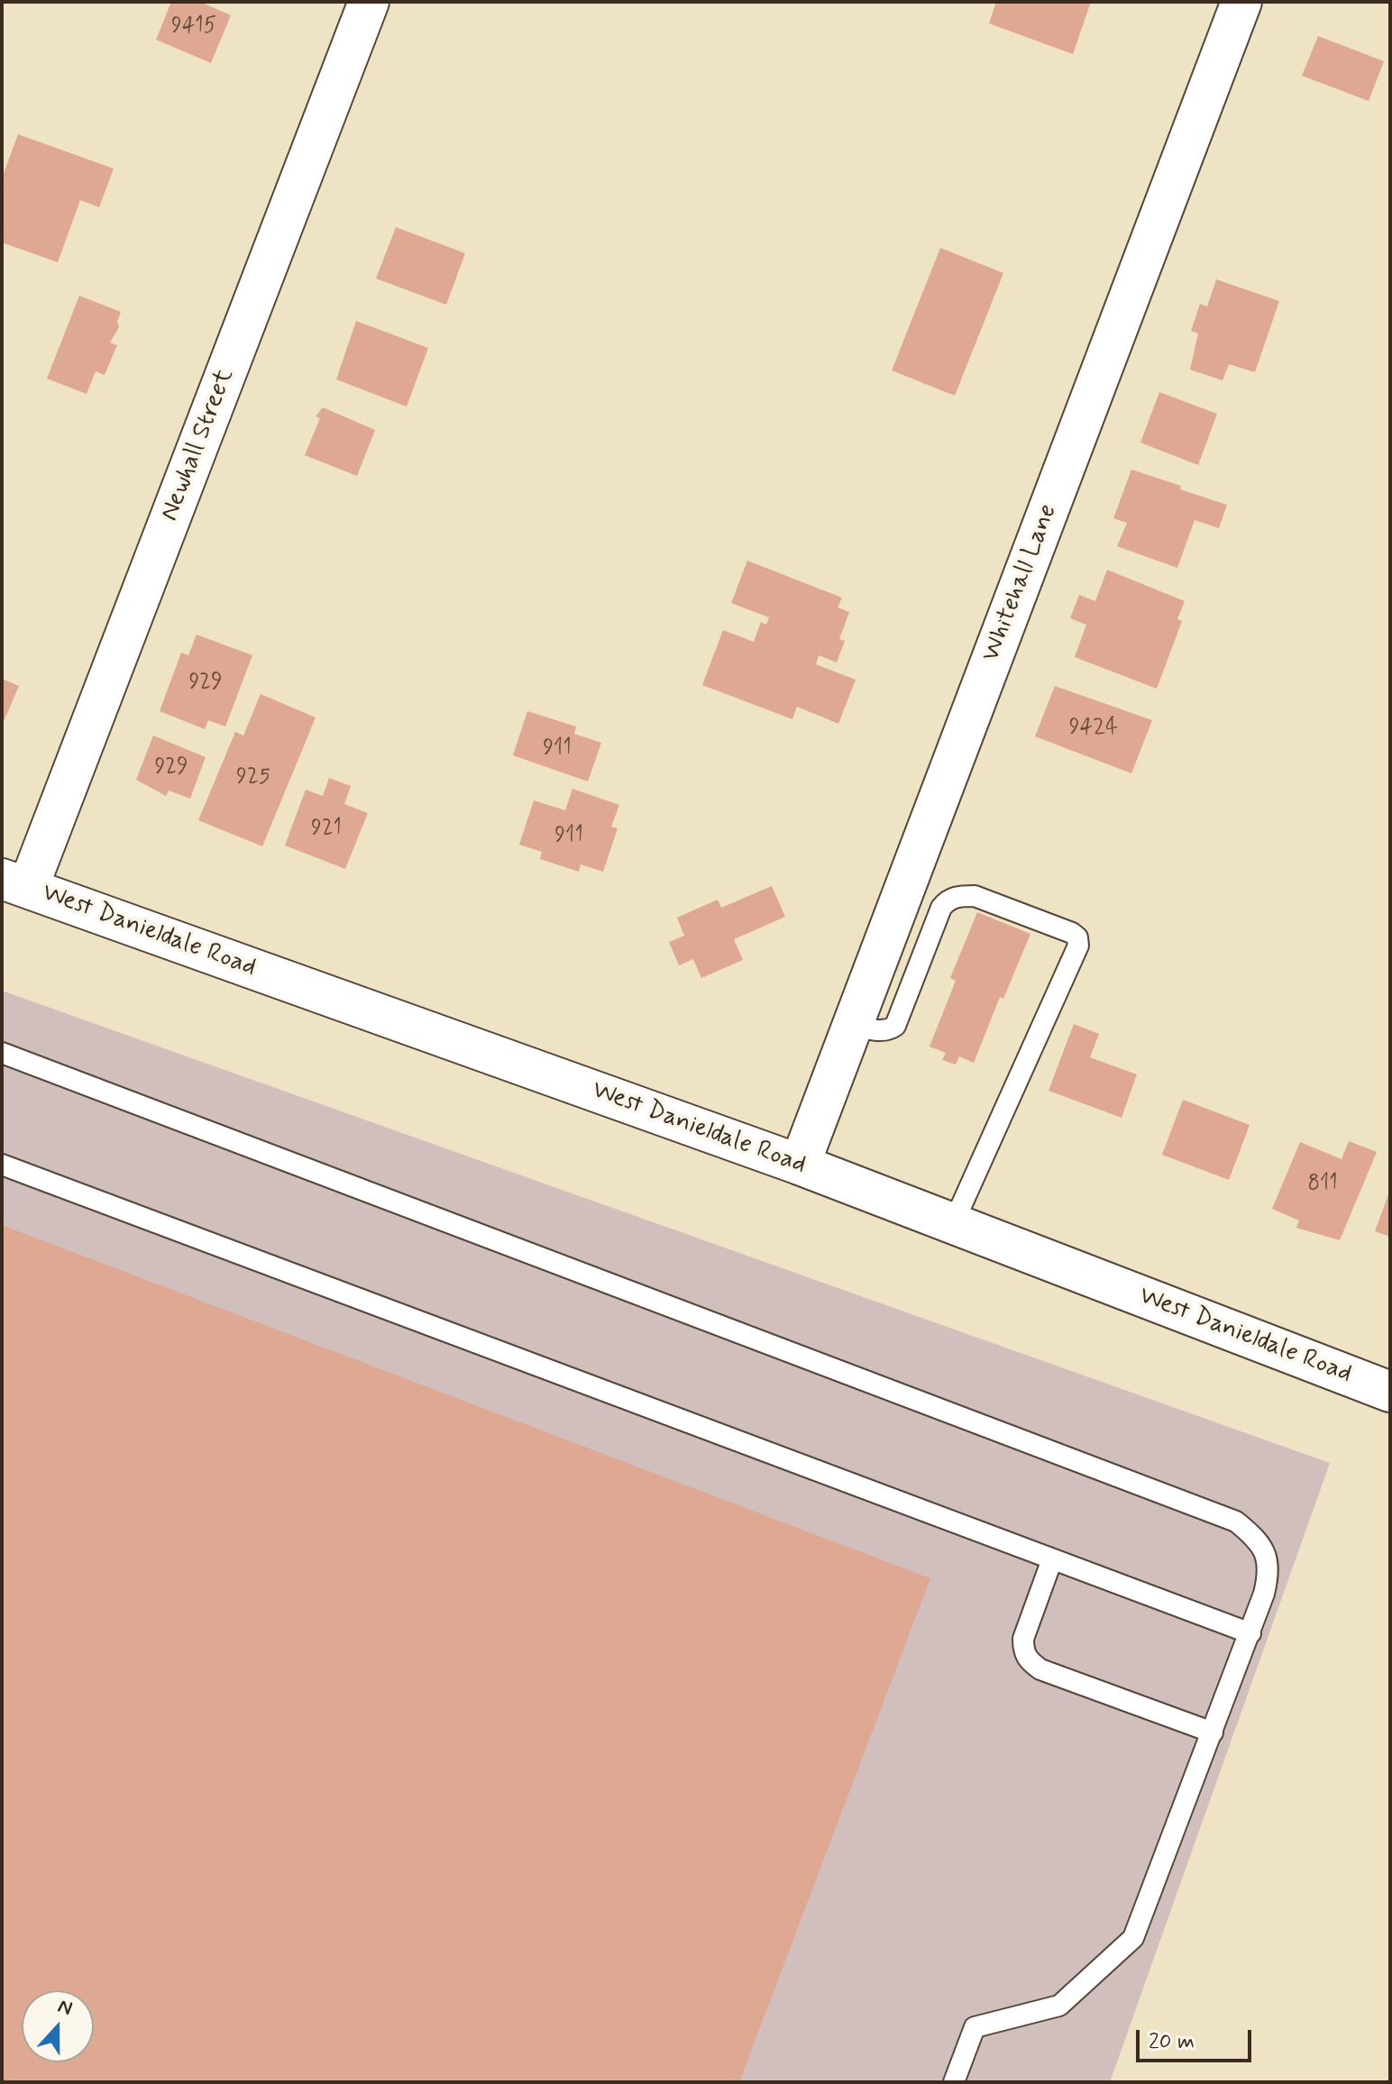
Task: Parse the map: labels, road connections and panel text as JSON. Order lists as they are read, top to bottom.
{
  "streets": {
    "street": ["Newhall Street", "Whitehall Lane", "West Danieldale Road"]
  },
  "crossings": [
    ["Newhall Street", "West Danieldale Road"],
    ["Whitehall Lane", "West Danieldale Road"]
  ],
  "house_numbers": [
    "9415",
    "929",
    "9424",
    "911",
    "929",
    "925",
    "921",
    "911",
    "811"
  ],
  "scale_bar": "20 m",
  "north": "top"
}
